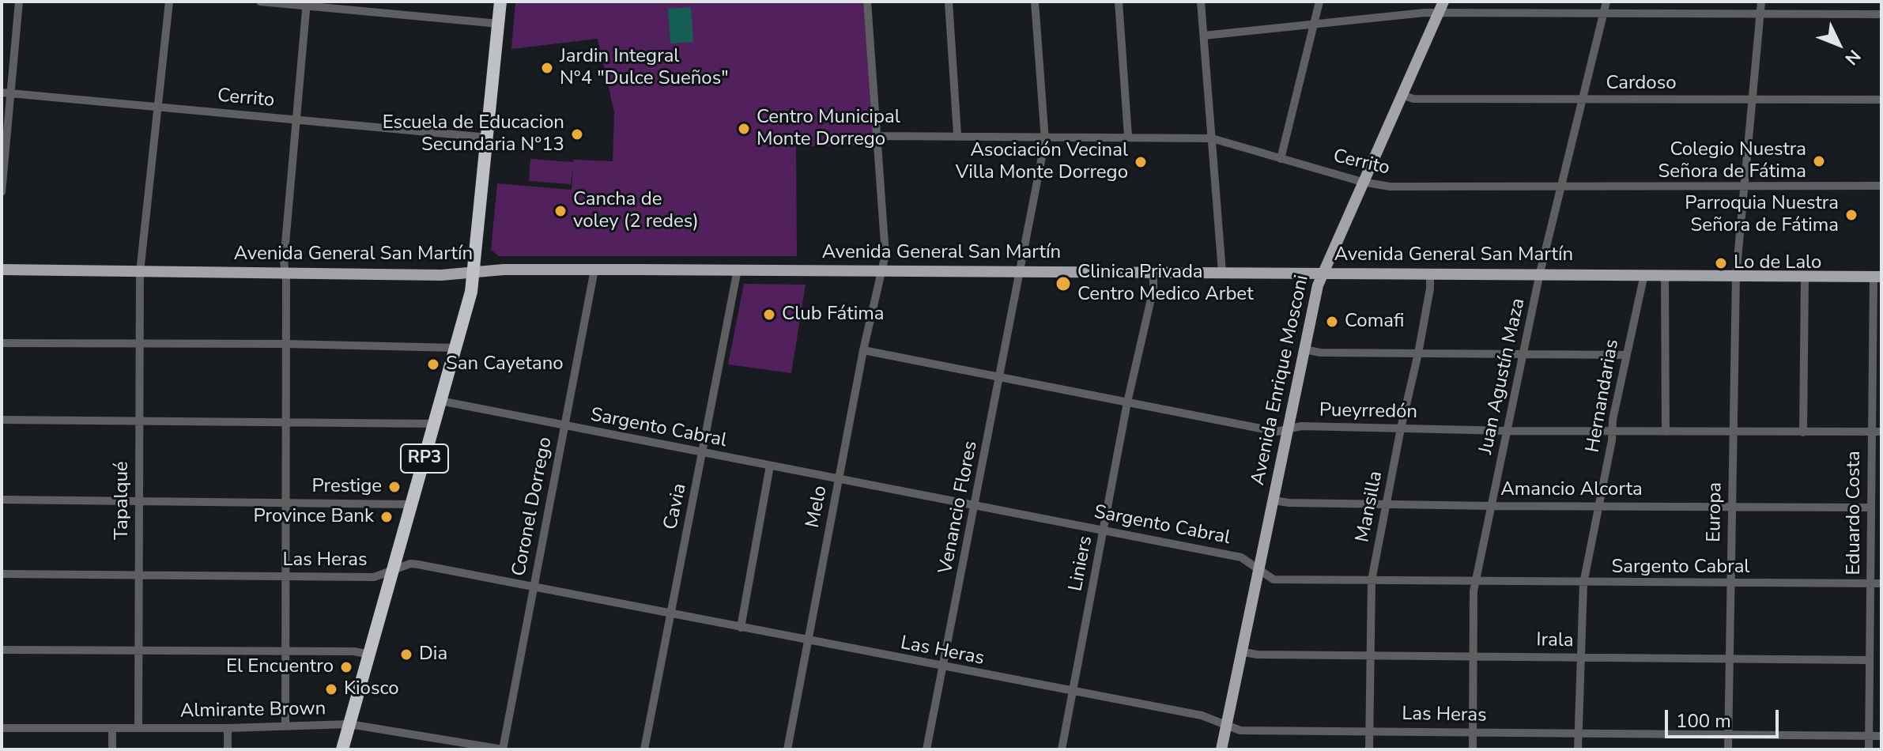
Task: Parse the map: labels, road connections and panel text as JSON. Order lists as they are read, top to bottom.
{
  "streets": {
    "highway": ["RP3"],
    "main road": ["Avenida General San Martín", "Avenida Enrique Mosconi"],
    "street": [
      "Cardoso",
      "Cerrito",
      "Juan Agustín Maza",
      "Hernandarias",
      "Pueyrredón",
      "Sargento Cabral",
      "Amancio Alcorta",
      "Tapalqué",
      "Coronel Dorrego",
      "Cavia",
      "Melo",
      "Mansilla",
      "Venancio Flores",
      "Europa",
      "Eduardo Costa",
      "Las Heras",
      "Liniers",
      "Irala",
      "Almirante Brown"
    ]
  },
  "crossings": [
    ["Cardoso", "Juan Agustín Maza"],
    ["Cardoso", "Avenida Enrique Mosconi"],
    ["Cardoso", "Europa"],
    ["Cerrito", "Juan Agustín Maza"],
    ["Cerrito", "Avenida Enrique Mosconi"],
    ["Cerrito", "RP3"],
    ["Cerrito", "Tapalqué"],
    ["Cerrito", "Melo"],
    ["Cerrito", "Venancio Flores"],
    ["Cerrito", "Europa"],
    ["Avenida General San Martín", "Juan Agustín Maza"],
    ["Avenida General San Martín", "Avenida Enrique Mosconi"],
    ["Avenida General San Martín", "Hernandarias"],
    ["Avenida General San Martín", "RP3"],
    ["Avenida General San Martín", "Tapalqué"],
    ["Avenida General San Martín", "Coronel Dorrego"],
    ["Avenida General San Martín", "Cavia"],
    ["Avenida General San Martín", "Melo"],
    ["Avenida General San Martín", "Mansilla"],
    ["Avenida General San Martín", "Venancio Flores"],
    ["Avenida General San Martín", "Europa"],
    ["Avenida General San Martín", "Eduardo Costa"],
    ["Avenida General San Martín", "Liniers"],
    ["Juan Agustín Maza", "Pueyrredón"],
    ["Juan Agustín Maza", "Sargento Cabral"],
    ["Juan Agustín Maza", "Amancio Alcorta"],
    ["Juan Agustín Maza", "Las Heras"],
    ["Juan Agustín Maza", "Irala"],
    ["Avenida Enrique Mosconi", "Pueyrredón"],
    ["Avenida Enrique Mosconi", "Sargento Cabral"],
    ["Avenida Enrique Mosconi", "Amancio Alcorta"],
    ["Avenida Enrique Mosconi", "Las Heras"],
    ["Avenida Enrique Mosconi", "Irala"],
    ["Hernandarias", "Pueyrredón"],
    ["Hernandarias", "Sargento Cabral"],
    ["Hernandarias", "Amancio Alcorta"],
    ["Hernandarias", "Las Heras"],
    ["Hernandarias", "Irala"],
    ["Pueyrredón", "Melo"],
    ["Pueyrredón", "Mansilla"],
    ["Pueyrredón", "Venancio Flores"],
    ["Pueyrredón", "Europa"],
    ["Pueyrredón", "Eduardo Costa"],
    ["Pueyrredón", "Liniers"],
    ["Sargento Cabral", "RP3"],
    ["Sargento Cabral", "Coronel Dorrego"],
    ["Sargento Cabral", "Cavia"],
    ["Sargento Cabral", "Melo"],
    ["Sargento Cabral", "Mansilla"],
    ["Sargento Cabral", "Venancio Flores"],
    ["Sargento Cabral", "Europa"],
    ["Sargento Cabral", "Eduardo Costa"],
    ["Sargento Cabral", "Liniers"],
    ["RP3", "Las Heras"],
    ["RP3", "Almirante Brown"],
    ["Amancio Alcorta", "Mansilla"],
    ["Amancio Alcorta", "Europa"],
    ["Amancio Alcorta", "Eduardo Costa"],
    ["Tapalqué", "Las Heras"],
    ["Tapalqué", "Almirante Brown"],
    ["Coronel Dorrego", "Las Heras"],
    ["Coronel Dorrego", "Almirante Brown"],
    ["Cavia", "Las Heras"],
    ["Melo", "Las Heras"],
    ["Mansilla", "Las Heras"],
    ["Mansilla", "Irala"],
    ["Venancio Flores", "Las Heras"],
    ["Europa", "Las Heras"],
    ["Europa", "Irala"],
    ["Eduardo Costa", "Las Heras"],
    ["Eduardo Costa", "Irala"],
    ["Las Heras", "Liniers"]
  ],
  "places": [
    "Jardin Integral N°4 \"Dulce Sueños\"",
    "Centro Municipal Monte Dorrego",
    "Escuela de Educacion Secundaria N°13",
    "Colegio Nuestra Señora de Fátima",
    "Asociación Vecinal Villa Monte Dorrego",
    "Cancha de voley (2 redes)",
    "Parroquia Nuestra Señora de Fátima",
    "Lo de Lalo",
    "Clinica Privada Centro Medico Arbet",
    "Club Fátima",
    "Comafi",
    "San Cayetano",
    "Prestige",
    "Province Bank",
    "Dia",
    "El Encuentro",
    "Kiosco"
  ],
  "scale_bar": "100 m",
  "north": "bottom right"
}
